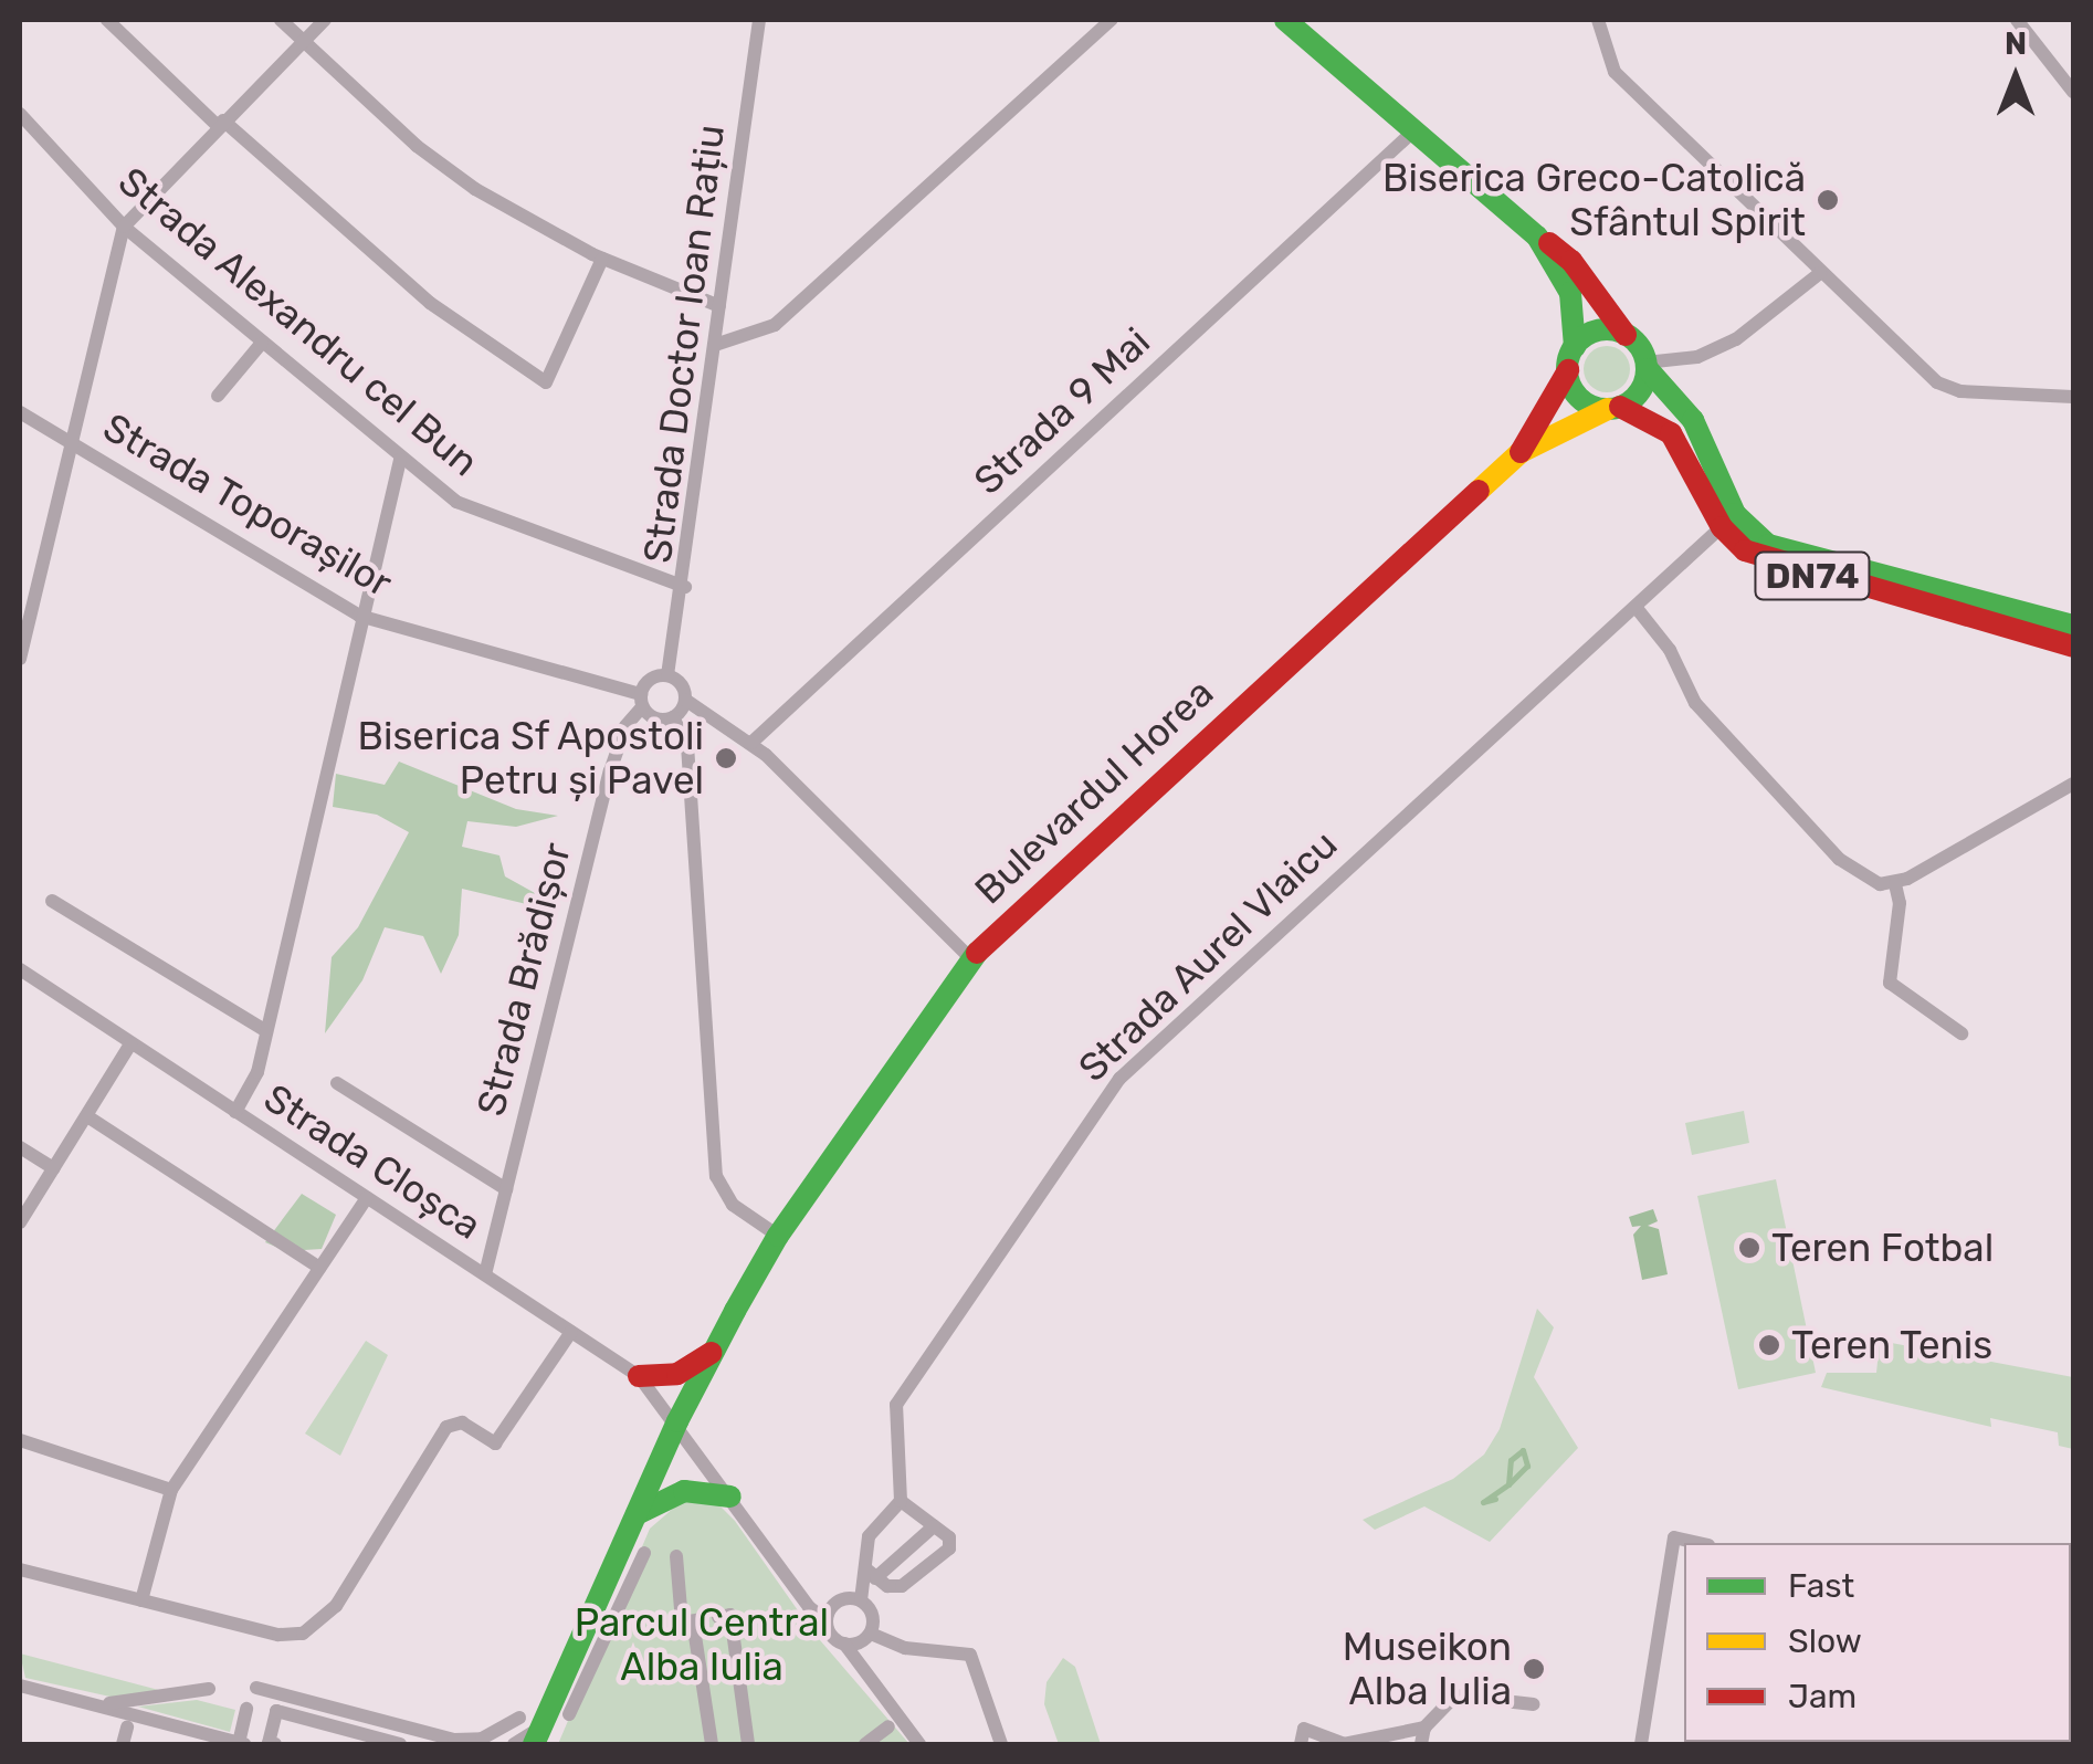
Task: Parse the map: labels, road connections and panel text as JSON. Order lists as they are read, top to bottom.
{
  "streets": {
    "main road": ["DN74", "Bulevardul Horea"],
    "street": [
      "Strada Alexandru cel Bun",
      "Strada Doctor Ioan Rațiu",
      "Strada 9 Mai",
      "Strada Toporașilor",
      "Strada Aurel Vlaicu",
      "Strada Brădișor",
      "Strada Cloșca"
    ]
  },
  "crossings": [
    ["Strada Alexandru cel Bun", "Strada Doctor Ioan Rațiu"],
    ["Strada Doctor Ioan Rațiu", "Strada Toporașilor"],
    ["Strada Doctor Ioan Rațiu", "Strada Brădișor"],
    ["Strada 9 Mai", "DN74"],
    ["Strada Toporașilor", "Strada Brădișor"],
    ["DN74", "Strada Aurel Vlaicu"],
    ["Bulevardul Horea", "Strada Cloșca"],
    ["Strada Brădișor", "Strada Cloșca"]
  ],
  "parks": ["Parcul Central Alba Iulia"],
  "places": [
    "Biserica Greco-Catolică Sfântul Spirit",
    "Biserica Sf Apostoli Petru și Pavel",
    "Teren Fotbal",
    "Teren Tenis",
    "Museikon Alba Iulia"
  ],
  "legend": ["Fast", "Slow", "Jam"],
  "north": "top"
}
